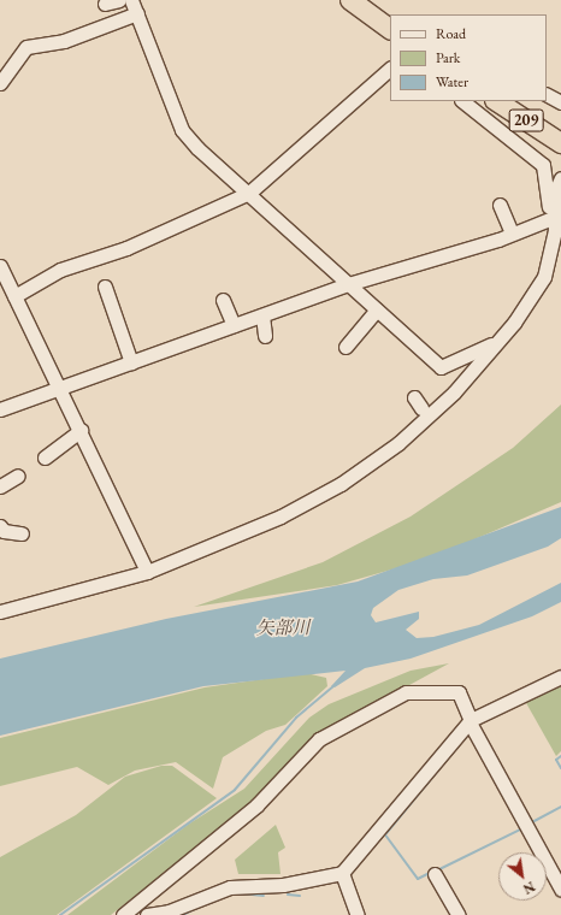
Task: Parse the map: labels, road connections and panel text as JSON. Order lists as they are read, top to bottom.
{
  "streets": {
    "highway": ["209"]
  },
  "water": ["矢部川"],
  "legend": ["Road", "Park", "Water"],
  "north": "bottom right"
}
